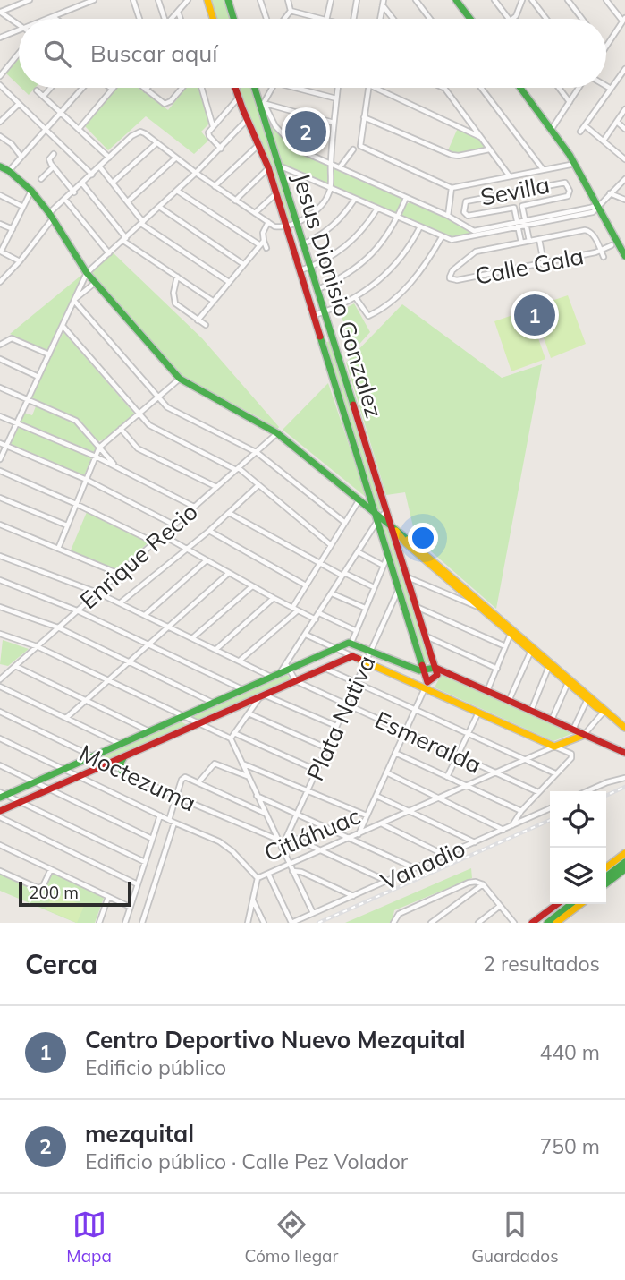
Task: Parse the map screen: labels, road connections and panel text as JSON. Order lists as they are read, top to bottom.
{
  "streets": {
    "street": [
      "Sevilla",
      "Calle Gala",
      "Jesus Dionisio Gonzalez",
      "Enrique Recio",
      "Plata Nativa",
      "Esmeralda",
      "Moctezuma",
      "Citláhuac",
      "Vanadio"
    ]
  },
  "crossings": [
    ["Plata Nativa", "Esmeralda"],
    ["Esmeralda", "Citláhuac"]
  ],
  "scale_bar": "200 m",
  "page": {
    "search": "Buscar aquí",
    "pins": ["2", "1"],
    "scale": "200 m",
    "heading": ["Cerca", "2 resultados"],
    "list": [
      {
        "mark": "1",
        "name": "Centro Deportivo Nuevo Mezquital",
        "note": "Edificio público",
        "value": "440 m"
      },
      {
        "mark": "2",
        "name": "mezquital",
        "note": "Edificio público · Calle Pez Volador",
        "value": "750 m"
      }
    ],
    "nav": ["Mapa", "Cómo llegar", "Guardados"]
  }
}
